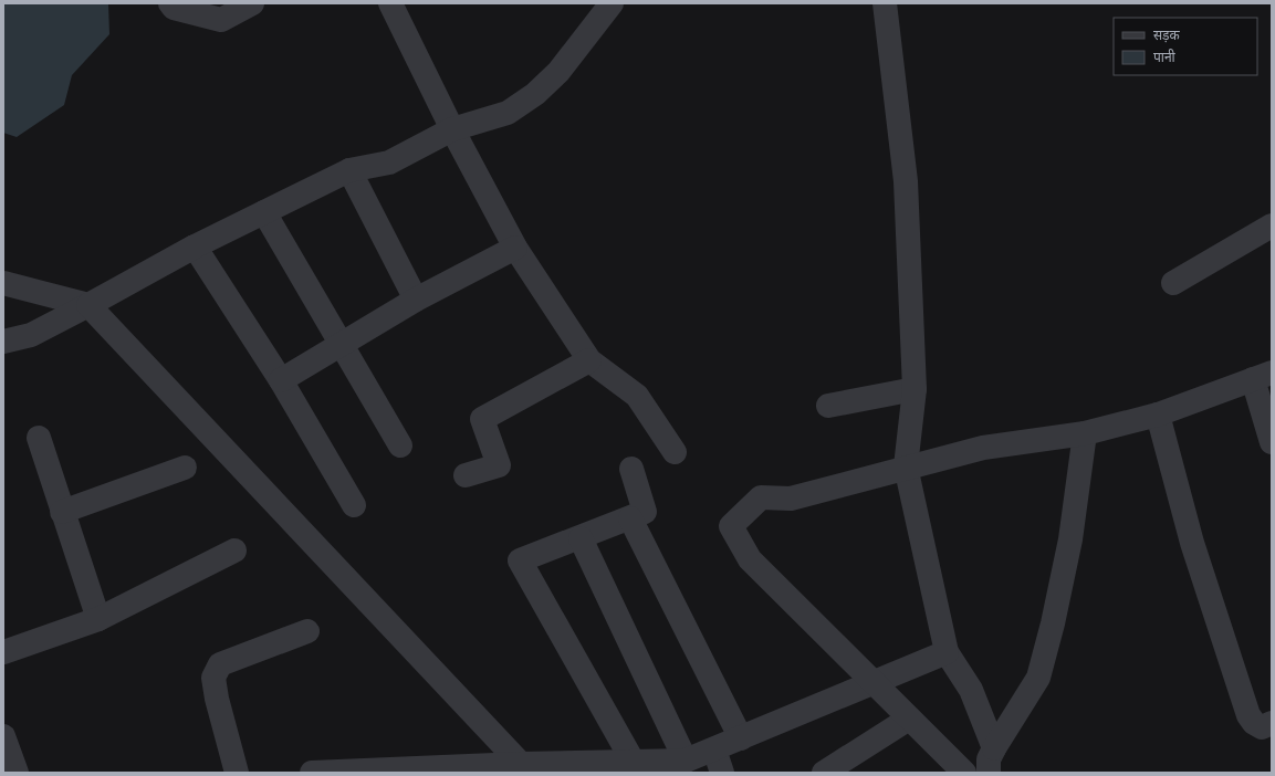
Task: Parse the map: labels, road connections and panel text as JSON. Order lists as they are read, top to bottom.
{
  "legend": ["सड़क", "पानी"]
}
